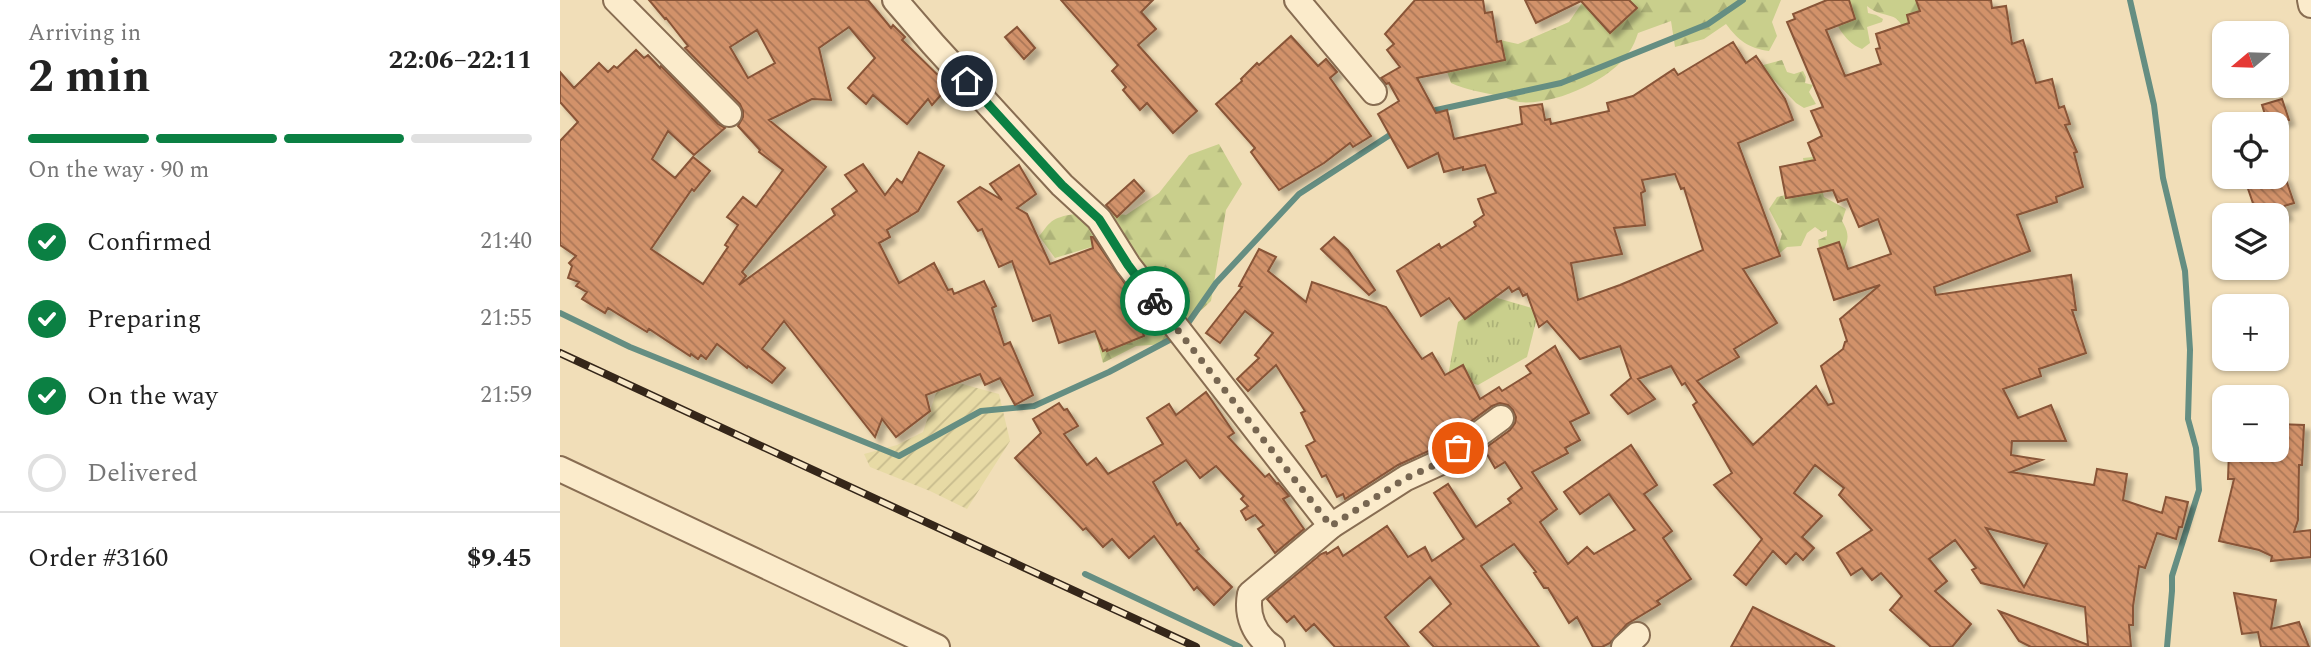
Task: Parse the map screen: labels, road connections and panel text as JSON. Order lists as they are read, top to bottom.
{
  "north": "left",
  "page": {
    "heading": ["2 min", "Arriving in", "22:06–22:11"],
    "panel": ["Order #3160", "$9.45"],
    "map_buttons": ["+", "−"],
    "bar": "On the way · 90 m",
    "list": [
      ["Confirmed", "21:40"],
      ["Preparing", "21:55"],
      ["On the way", "21:59"],
      "Delivered"
    ]
  }
}
